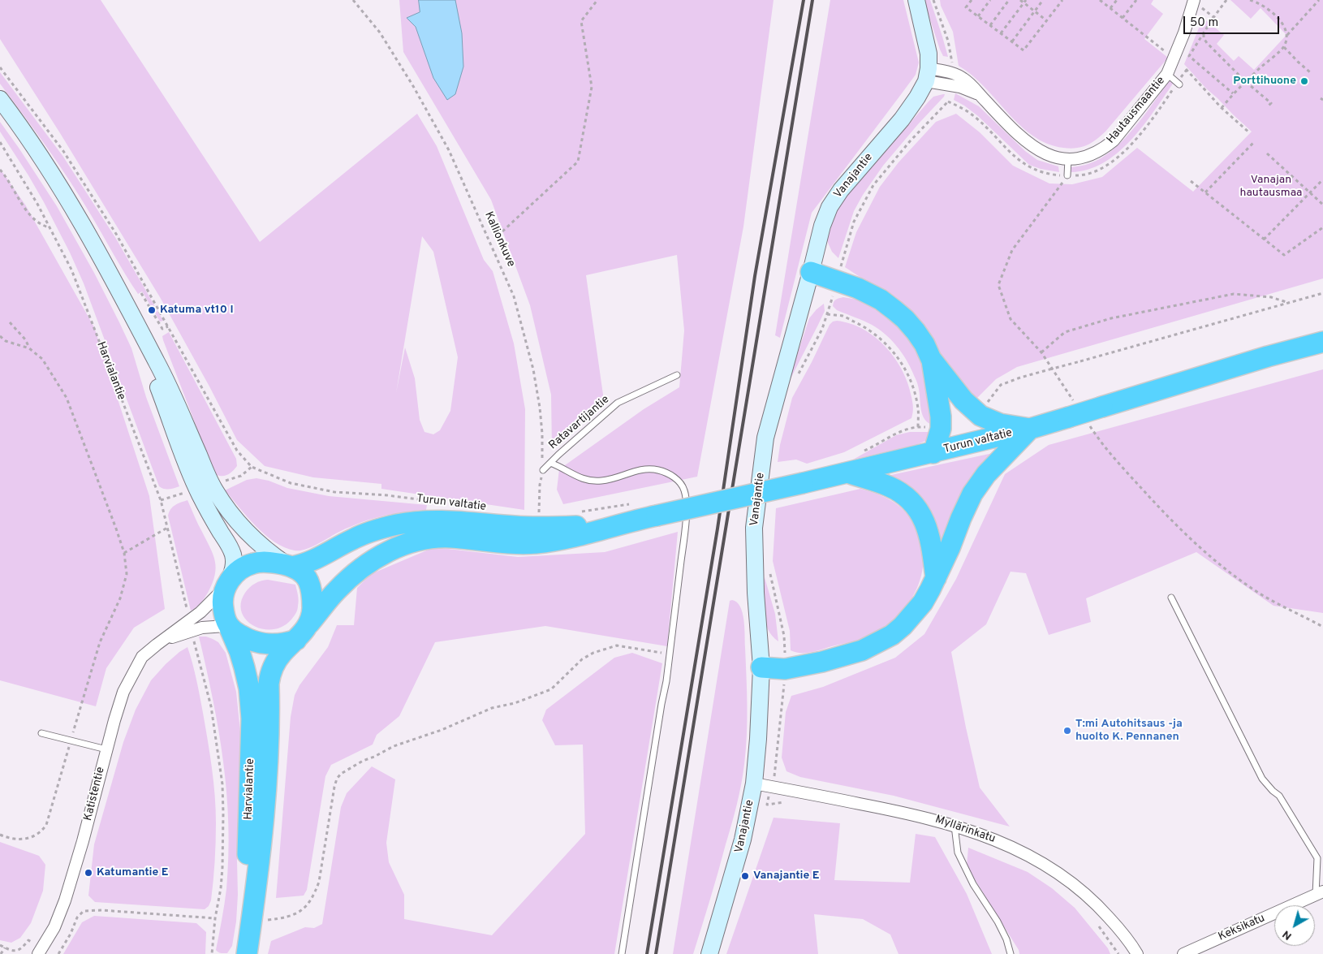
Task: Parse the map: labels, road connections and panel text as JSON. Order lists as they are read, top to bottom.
{
  "streets": {
    "highway": ["Harvialantie", "Turun valtatie"],
    "street": [
      "Hautausmaantie",
      "Vanajantie",
      "Katistentie",
      "Myllärinkatu",
      "Keksikatu"
    ],
    "lane": ["Ratavartijantie"],
    "path": ["Kallionkuve"]
  },
  "crossings": [
    ["Hautausmaantie", "Vanajantie"],
    ["Vanajantie", "Myllärinkatu"],
    ["Kallionkuve", "Ratavartijantie"],
    ["Harvialantie", "Turun valtatie"],
    ["Harvialantie", "Katistentie"],
    ["Turun valtatie", "Katistentie"]
  ],
  "parks": ["Vanajan hautausmaa"],
  "places": [
    "Porttihuone",
    "Katuma vt10 I",
    "T:mi Autohitsaus -ja huolto K. Pennanen",
    "Katumantie E",
    "Vanajantie E"
  ],
  "scale_bar": "50 m",
  "north": "bottom left"
}
